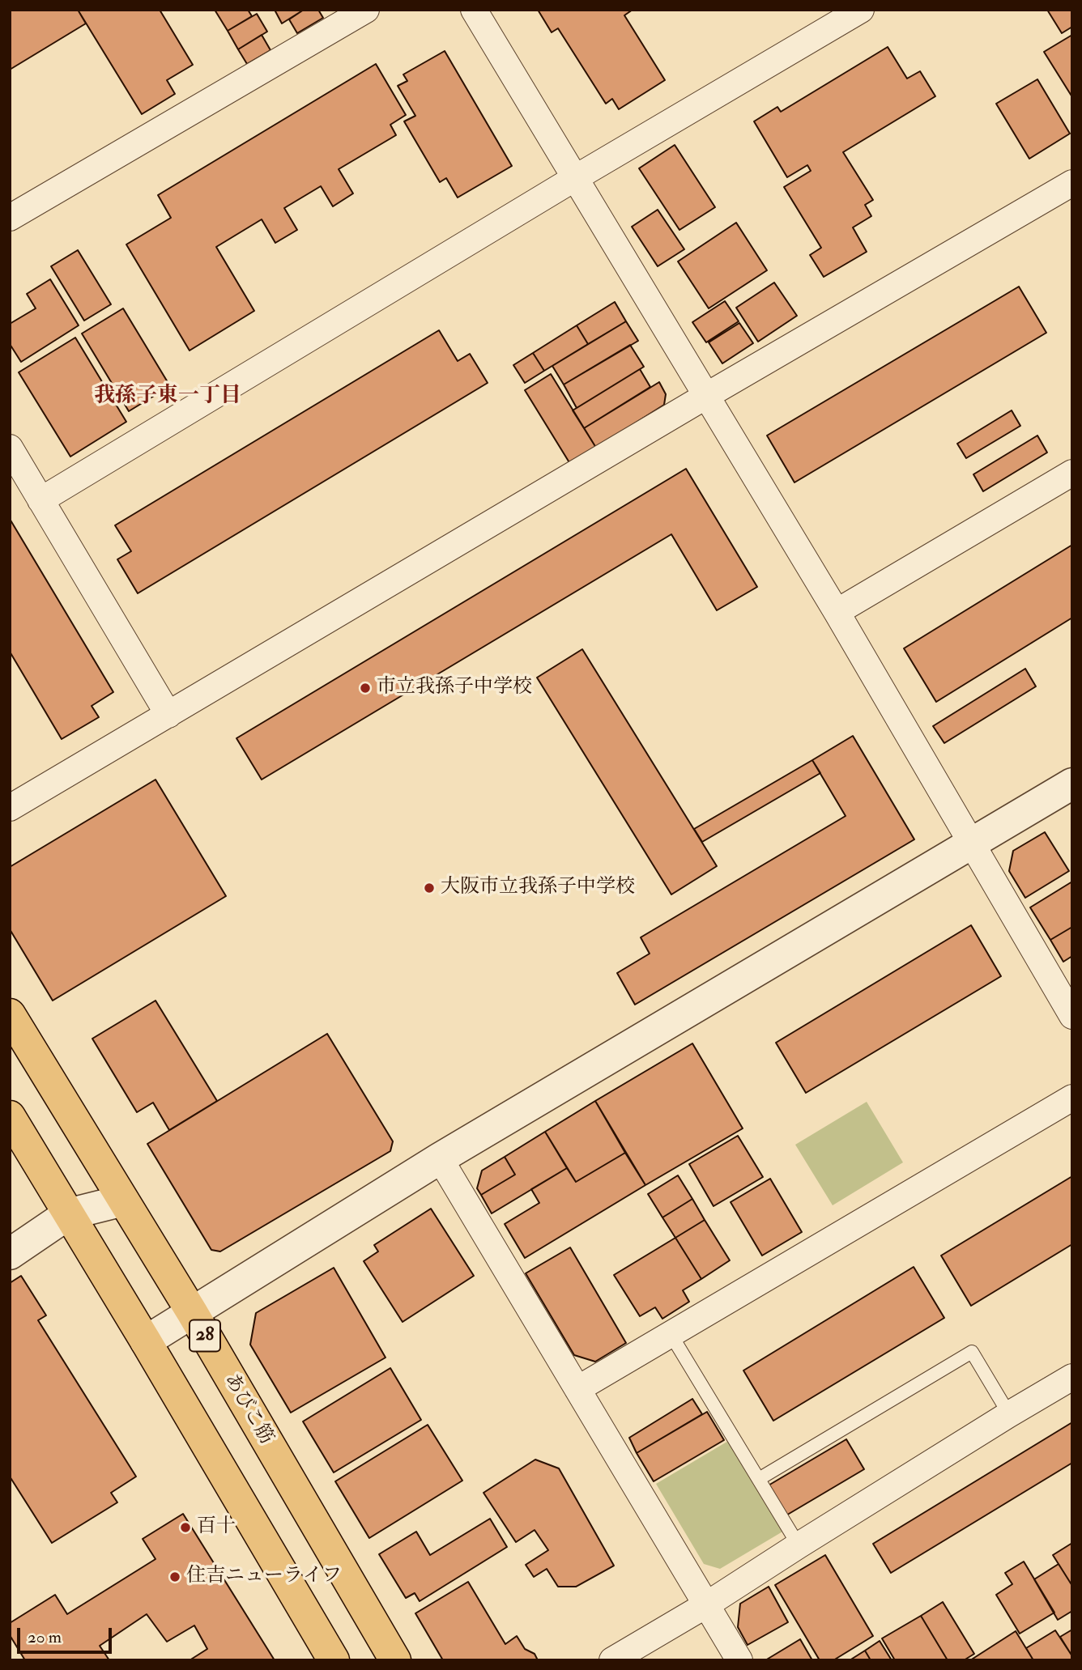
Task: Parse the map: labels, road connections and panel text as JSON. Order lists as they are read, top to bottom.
{
  "streets": {
    "main road": ["28", "あびこ筋"]
  },
  "districts": ["我孫子東一丁目"],
  "places": [
    "市立我孫子中学校",
    "大阪市立我孫子中学校",
    "百十",
    "住吉ニューライフ"
  ],
  "scale_bar": "20 m"
}
